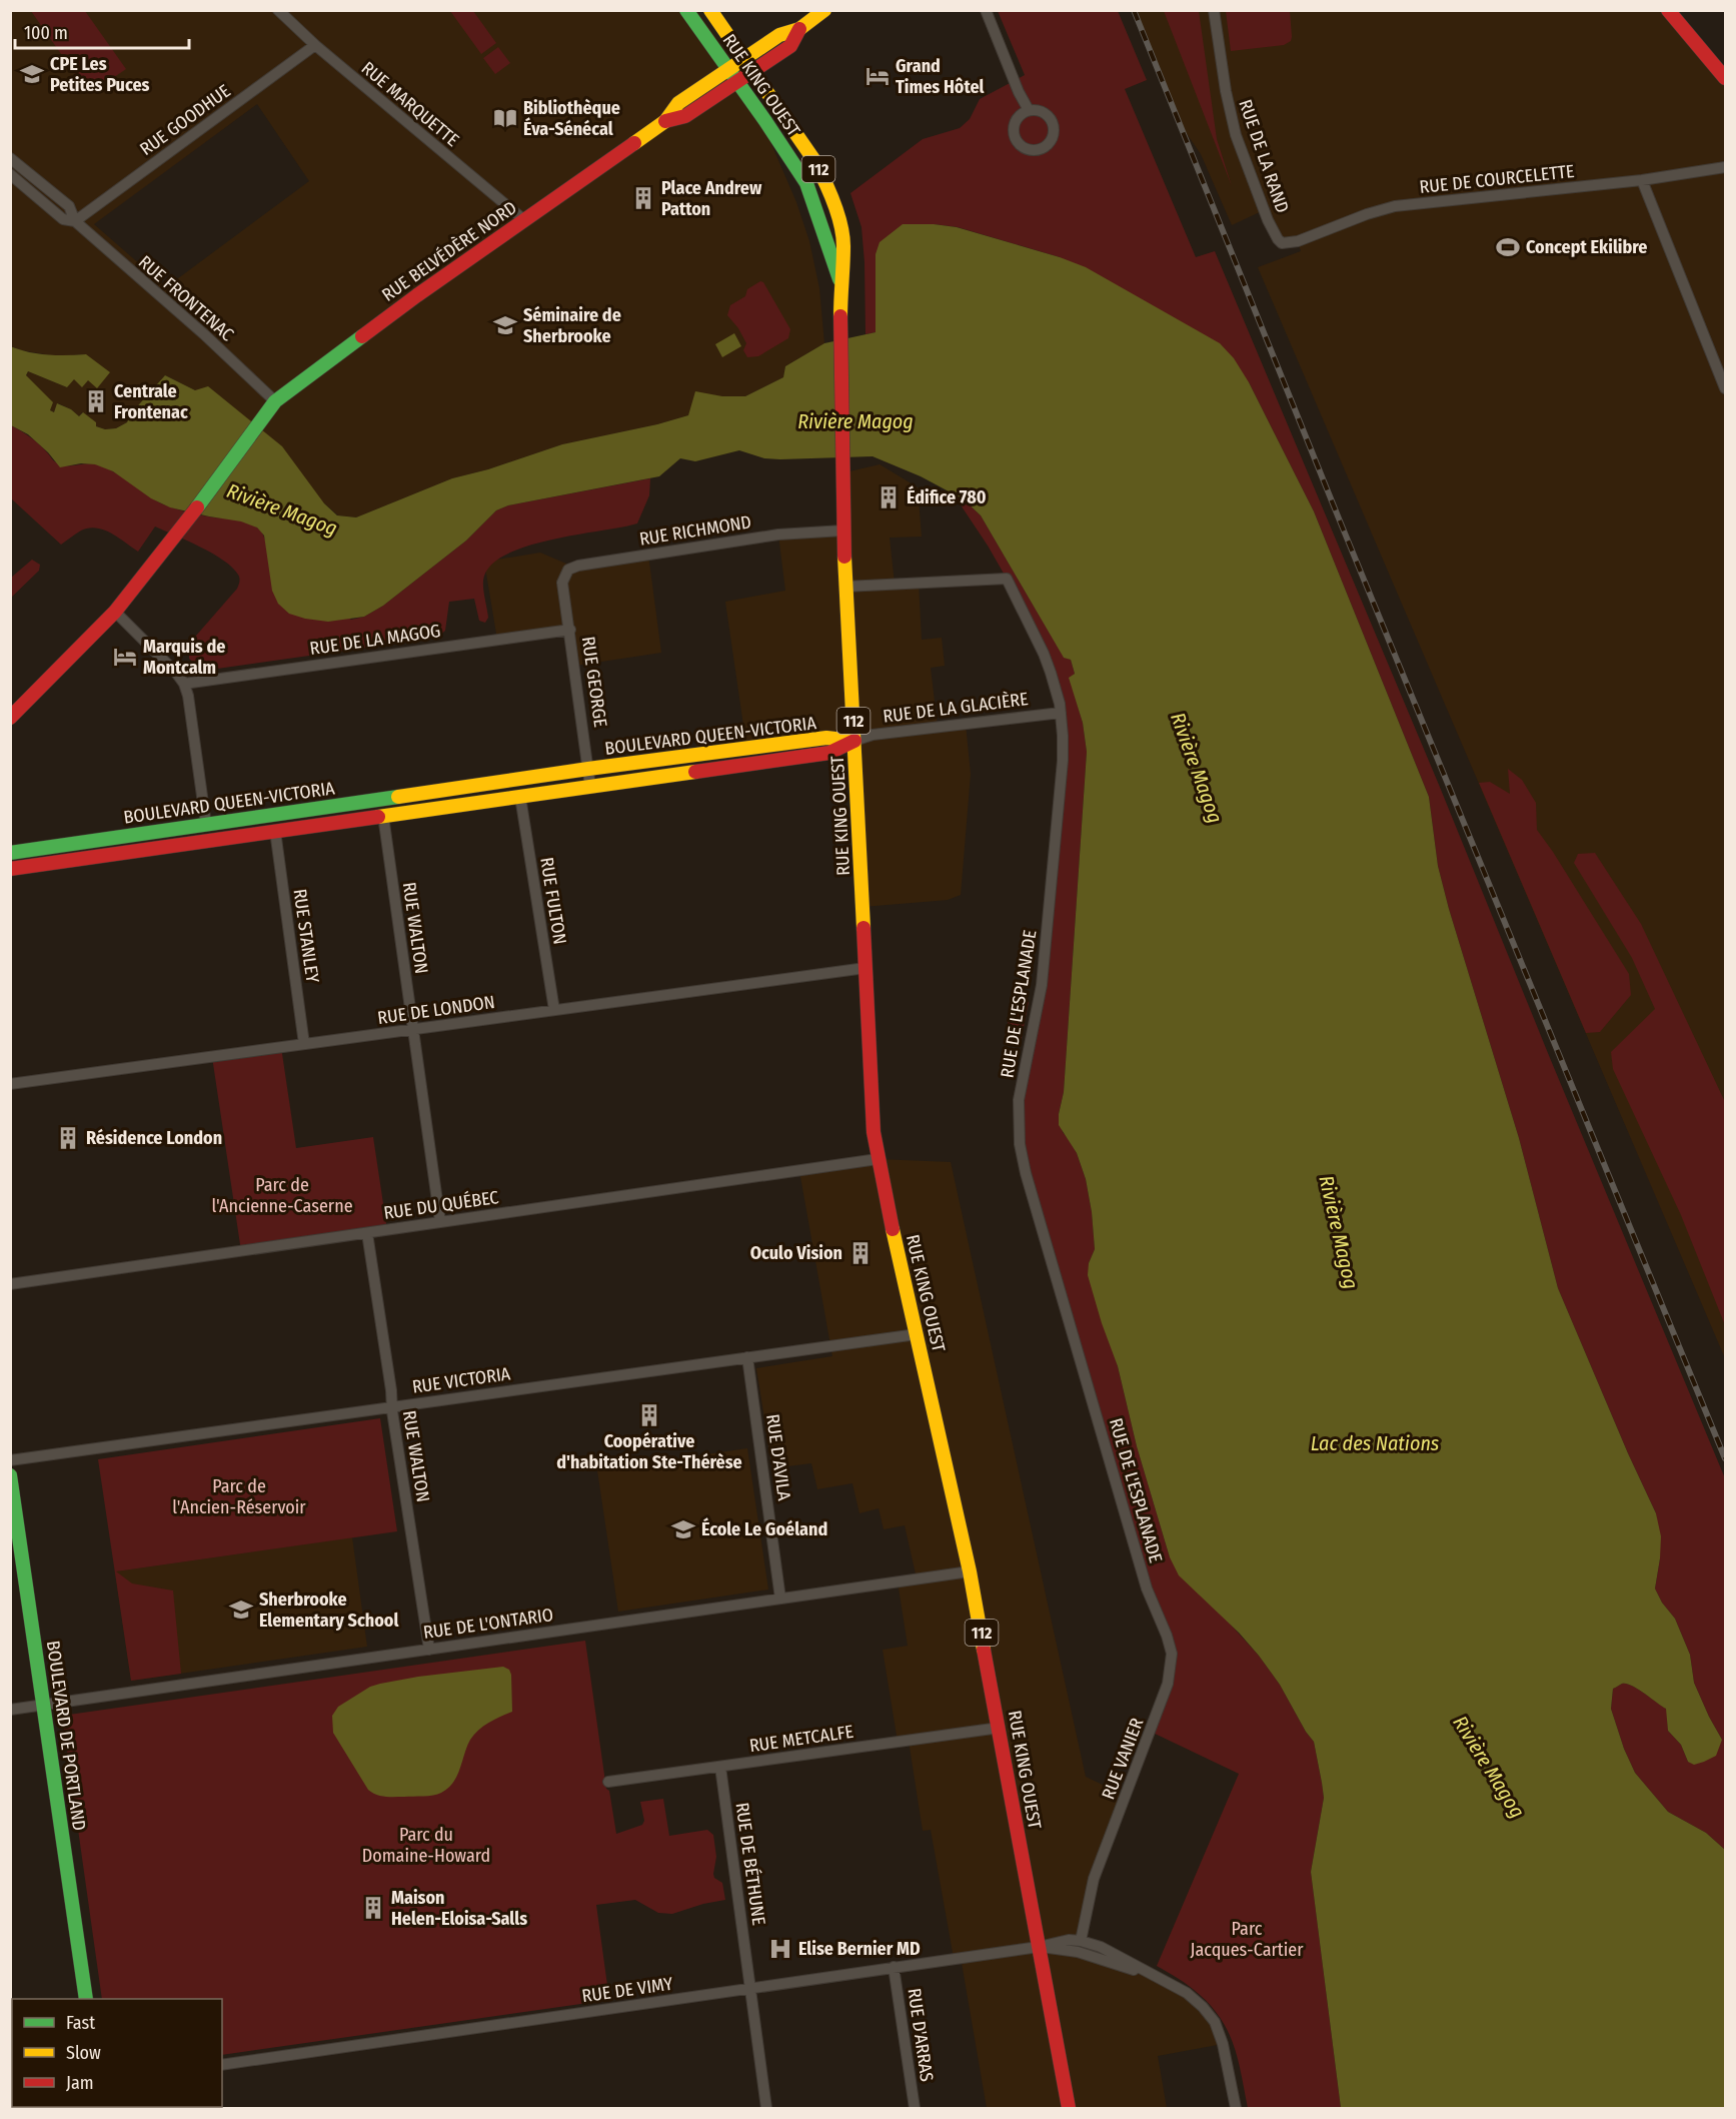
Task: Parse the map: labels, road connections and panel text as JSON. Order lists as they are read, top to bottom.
{
  "streets": {
    "main road": [
      "RUE KING OUEST",
      "112",
      "RUE BELVÉDÈRE NORD",
      "BOULEVARD QUEEN-VICTORIA",
      "BOULEVARD DE PORTLAND"
    ],
    "street": [
      "RUE MARQUETTE",
      "RUE GOODHUE",
      "RUE DE LA RAND",
      "RUE DE COURCELETTE",
      "RUE FRONTENAC",
      "RUE RICHMOND",
      "RUE DE LA MAGOG",
      "RUE GEORGE",
      "RUE DE LA GLACIÈRE",
      "RUE FULTON",
      "RUE WALTON",
      "RUE STANLEY",
      "RUE DE L'ESPLANADE",
      "RUE DE LONDON",
      "RUE DU QUÉBEC",
      "RUE VICTORIA",
      "RUE D'AVILA",
      "RUE DE L'ONTARIO",
      "RUE METCALFE",
      "RUE VANIER",
      "RUE DE BÉTHUNE",
      "RUE DE VIMY",
      "RUE D'ARRAS"
    ]
  },
  "crossings": [
    ["RUE KING OUEST", "RUE BELVÉDÈRE NORD"],
    ["RUE KING OUEST", "RUE RICHMOND"],
    ["RUE KING OUEST", "RUE DE LA GLACIÈRE"],
    ["RUE KING OUEST", "BOULEVARD QUEEN-VICTORIA"],
    ["RUE KING OUEST", "RUE DE L'ESPLANADE"],
    ["RUE KING OUEST", "RUE DE LONDON"],
    ["RUE KING OUEST", "RUE DU QUÉBEC"],
    ["RUE KING OUEST", "RUE VICTORIA"],
    ["RUE KING OUEST", "RUE DE L'ONTARIO"],
    ["RUE KING OUEST", "RUE METCALFE"],
    ["RUE KING OUEST", "RUE DE VIMY"],
    ["RUE MARQUETTE", "RUE GOODHUE"],
    ["RUE MARQUETTE", "RUE BELVÉDÈRE NORD"],
    ["RUE GOODHUE", "RUE FRONTENAC"],
    ["RUE DE LA RAND", "RUE DE COURCELETTE"],
    ["RUE BELVÉDÈRE NORD", "RUE FRONTENAC"],
    ["RUE RICHMOND", "RUE GEORGE"],
    ["RUE DE LA MAGOG", "RUE GEORGE"],
    ["RUE GEORGE", "BOULEVARD QUEEN-VICTORIA"],
    ["RUE DE LA GLACIÈRE", "BOULEVARD QUEEN-VICTORIA"],
    ["RUE DE LA GLACIÈRE", "RUE DE L'ESPLANADE"],
    ["BOULEVARD QUEEN-VICTORIA", "RUE FULTON"],
    ["BOULEVARD QUEEN-VICTORIA", "RUE WALTON"],
    ["BOULEVARD QUEEN-VICTORIA", "RUE STANLEY"],
    ["RUE FULTON", "RUE DE LONDON"],
    ["RUE WALTON", "RUE DE LONDON"],
    ["RUE WALTON", "RUE DU QUÉBEC"],
    ["RUE WALTON", "RUE VICTORIA"],
    ["RUE WALTON", "RUE DE L'ONTARIO"],
    ["RUE STANLEY", "RUE DE LONDON"],
    ["RUE DE L'ESPLANADE", "RUE VANIER"],
    ["RUE VICTORIA", "RUE D'AVILA"],
    ["RUE D'AVILA", "RUE DE L'ONTARIO"],
    ["RUE DE L'ONTARIO", "BOULEVARD DE PORTLAND"],
    ["RUE METCALFE", "RUE DE BÉTHUNE"],
    ["RUE DE BÉTHUNE", "RUE DE VIMY"],
    ["RUE DE VIMY", "RUE D'ARRAS"]
  ],
  "water": ["Rivière Magog", "Lac des Nations"],
  "parks": [
    "Parc de l'Ancienne-Caserne",
    "Parc de l'Ancien-Réservoir",
    "Parc du Domaine-Howard",
    "Parc Jacques-Cartier"
  ],
  "places": {
    "school or university": [
      "CPE Les Petites Puces",
      "Séminaire de Sherbrooke",
      "École Le Goéland",
      "Sherbrooke Elementary School"
    ],
    "hotel": ["Grand Times Hôtel", "Marquis de Montcalm"],
    "library": ["Bibliothèque Éva-Sénécal"],
    "building": [
      "Place Andrew Patton",
      "Centrale Frontenac",
      "Édifice 780",
      "Résidence London",
      "Oculo Vision",
      "Coopérative d'habitation Ste-Thérèse",
      "Maison Helen-Eloisa-Salls"
    ],
    "sports": ["Concept Ekilibre"],
    "hospital": ["Elise Bernier MD"]
  },
  "legend": ["Fast", "Slow", "Jam"],
  "scale_bar": "100 m"
}
